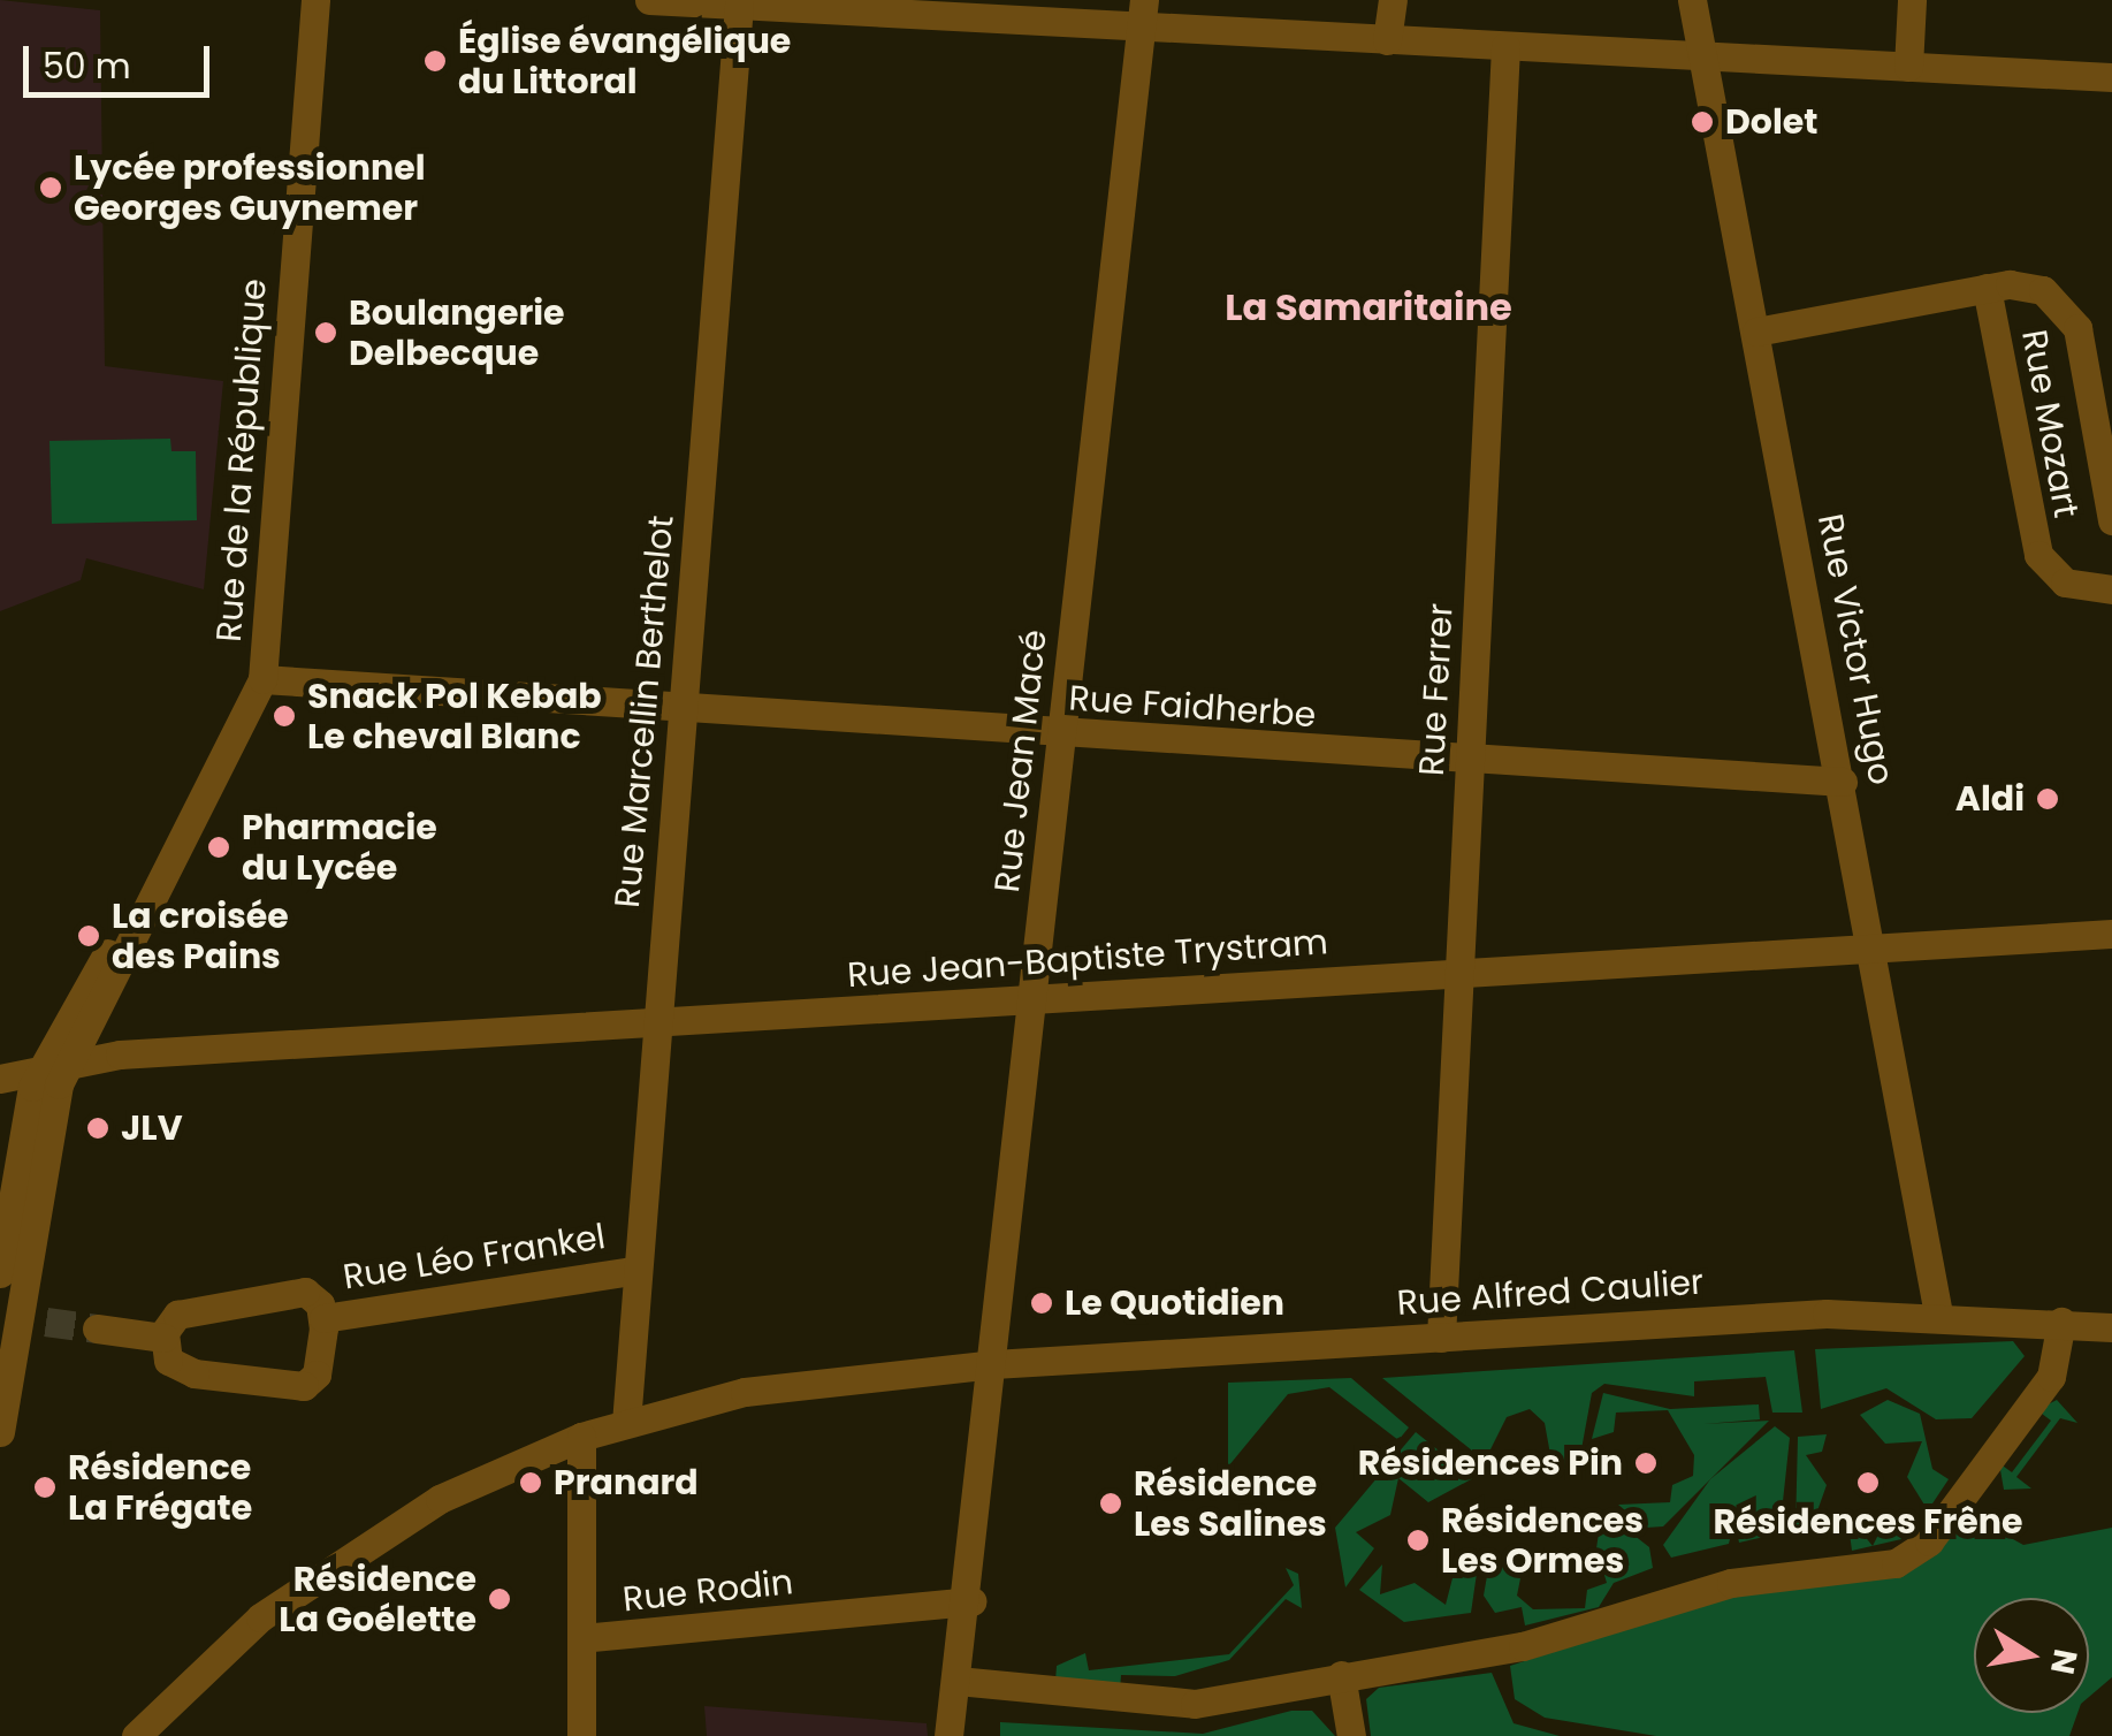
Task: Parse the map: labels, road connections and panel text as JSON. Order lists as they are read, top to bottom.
{
  "streets": {
    "street": [
      "Rue Mozart",
      "Rue de la République",
      "Rue Victor Hugo",
      "Rue Ferrer",
      "Rue Faidherbe",
      "Rue Marcellin Berthelot",
      "Rue Jean Macé",
      "Rue Jean-Baptiste Trystram",
      "Rue Léo Frankel",
      "Rue Alfred Caulier",
      "Rue Rodin"
    ]
  },
  "crossings": [
    ["Rue Mozart", "Rue Victor Hugo"],
    ["Rue de la République", "Rue Faidherbe"],
    ["Rue de la République", "Rue Jean-Baptiste Trystram"],
    ["Rue Victor Hugo", "Rue Faidherbe"],
    ["Rue Victor Hugo", "Rue Jean-Baptiste Trystram"],
    ["Rue Victor Hugo", "Rue Alfred Caulier"],
    ["Rue Ferrer", "Rue Faidherbe"],
    ["Rue Ferrer", "Rue Jean-Baptiste Trystram"],
    ["Rue Ferrer", "Rue Alfred Caulier"],
    ["Rue Faidherbe", "Rue Marcellin Berthelot"],
    ["Rue Faidherbe", "Rue Jean Macé"],
    ["Rue Marcellin Berthelot", "Rue Jean-Baptiste Trystram"],
    ["Rue Marcellin Berthelot", "Rue Léo Frankel"],
    ["Rue Marcellin Berthelot", "Rue Alfred Caulier"],
    ["Rue Jean Macé", "Rue Jean-Baptiste Trystram"],
    ["Rue Jean Macé", "Rue Alfred Caulier"],
    ["Rue Jean Macé", "Rue Rodin"],
    ["Rue Alfred Caulier", "Rue Rodin"]
  ],
  "districts": ["La Samaritaine"],
  "places": [
    "Église évangélique du Littoral",
    "Dolet",
    "Lycée professionnel Georges Guynemer",
    "Boulangerie Delbecque",
    "Snack Pol Kebab Le cheval Blanc",
    "Aldi",
    "Pharmacie du Lycée",
    "La croisée des Pains",
    "JLV",
    "Le Quotidien",
    "Résidences Pin",
    "Pranard",
    "Résidences Frêne",
    "Résidence La Frégate",
    "Résidence Les Salines",
    "Résidences Les Ormes",
    "Résidence La Goélette"
  ],
  "scale_bar": "50 m",
  "north": "right"
}
